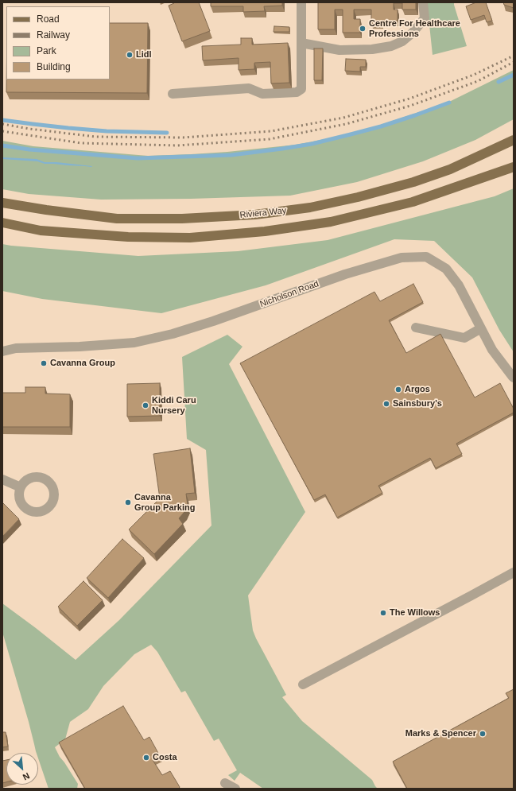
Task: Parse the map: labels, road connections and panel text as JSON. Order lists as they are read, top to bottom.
{
  "streets": {
    "main road": ["Riviera Way"],
    "lane": ["Nicholson Road"]
  },
  "places": [
    "Centre For Healthcare Professions",
    "Lidl",
    "Cavanna Group",
    "Argos",
    "Sainsbury's",
    "Kiddi Caru Nursery",
    "Cavanna Group Parking",
    "The Willows",
    "Marks & Spencer",
    "Costa"
  ],
  "legend": [
    "Road",
    "Railway",
    "Park",
    "Building"
  ],
  "north": "bottom right"
}
